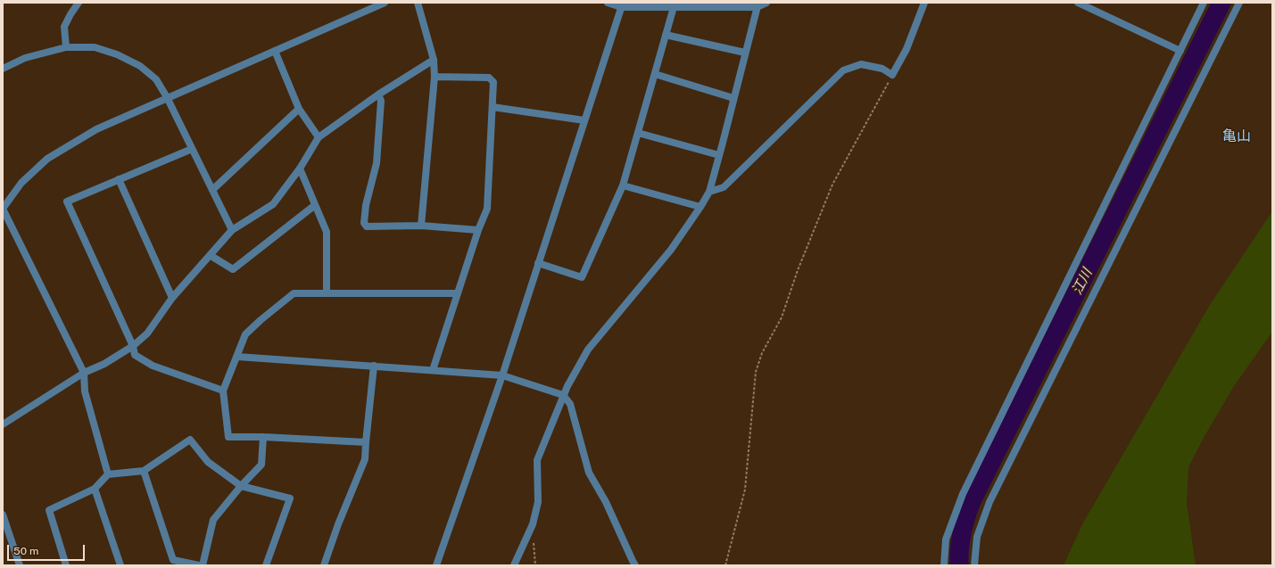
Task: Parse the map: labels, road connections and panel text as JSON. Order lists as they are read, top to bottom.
{
  "districts": ["亀山"],
  "water": ["江川"],
  "scale_bar": "50 m"
}
